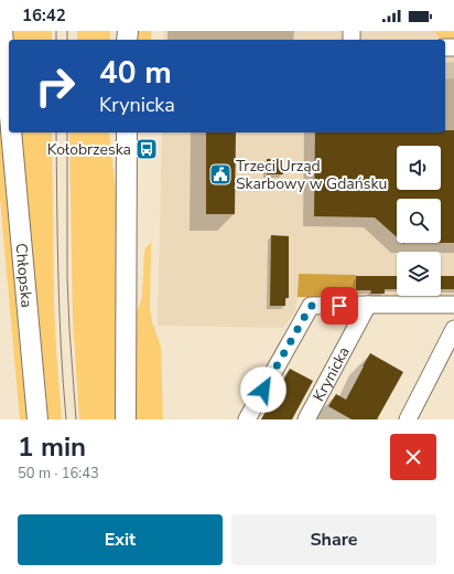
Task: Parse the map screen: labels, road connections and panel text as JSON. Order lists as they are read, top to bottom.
{
  "streets": {
    "main road": ["Chłopska"],
    "street": ["Krynicka"]
  },
  "places": {
    "bus stop": ["Kołobrzeska"],
    "public building": ["Trzeci Urząd Skarbowy w Gdańsku"]
  },
  "page": {
    "status": "16:42",
    "turn": ["40 m", "Krynicka"],
    "heading": ["1 min", "50 m · 16:43"],
    "buttons": ["Exit", "Share"]
  }
}
